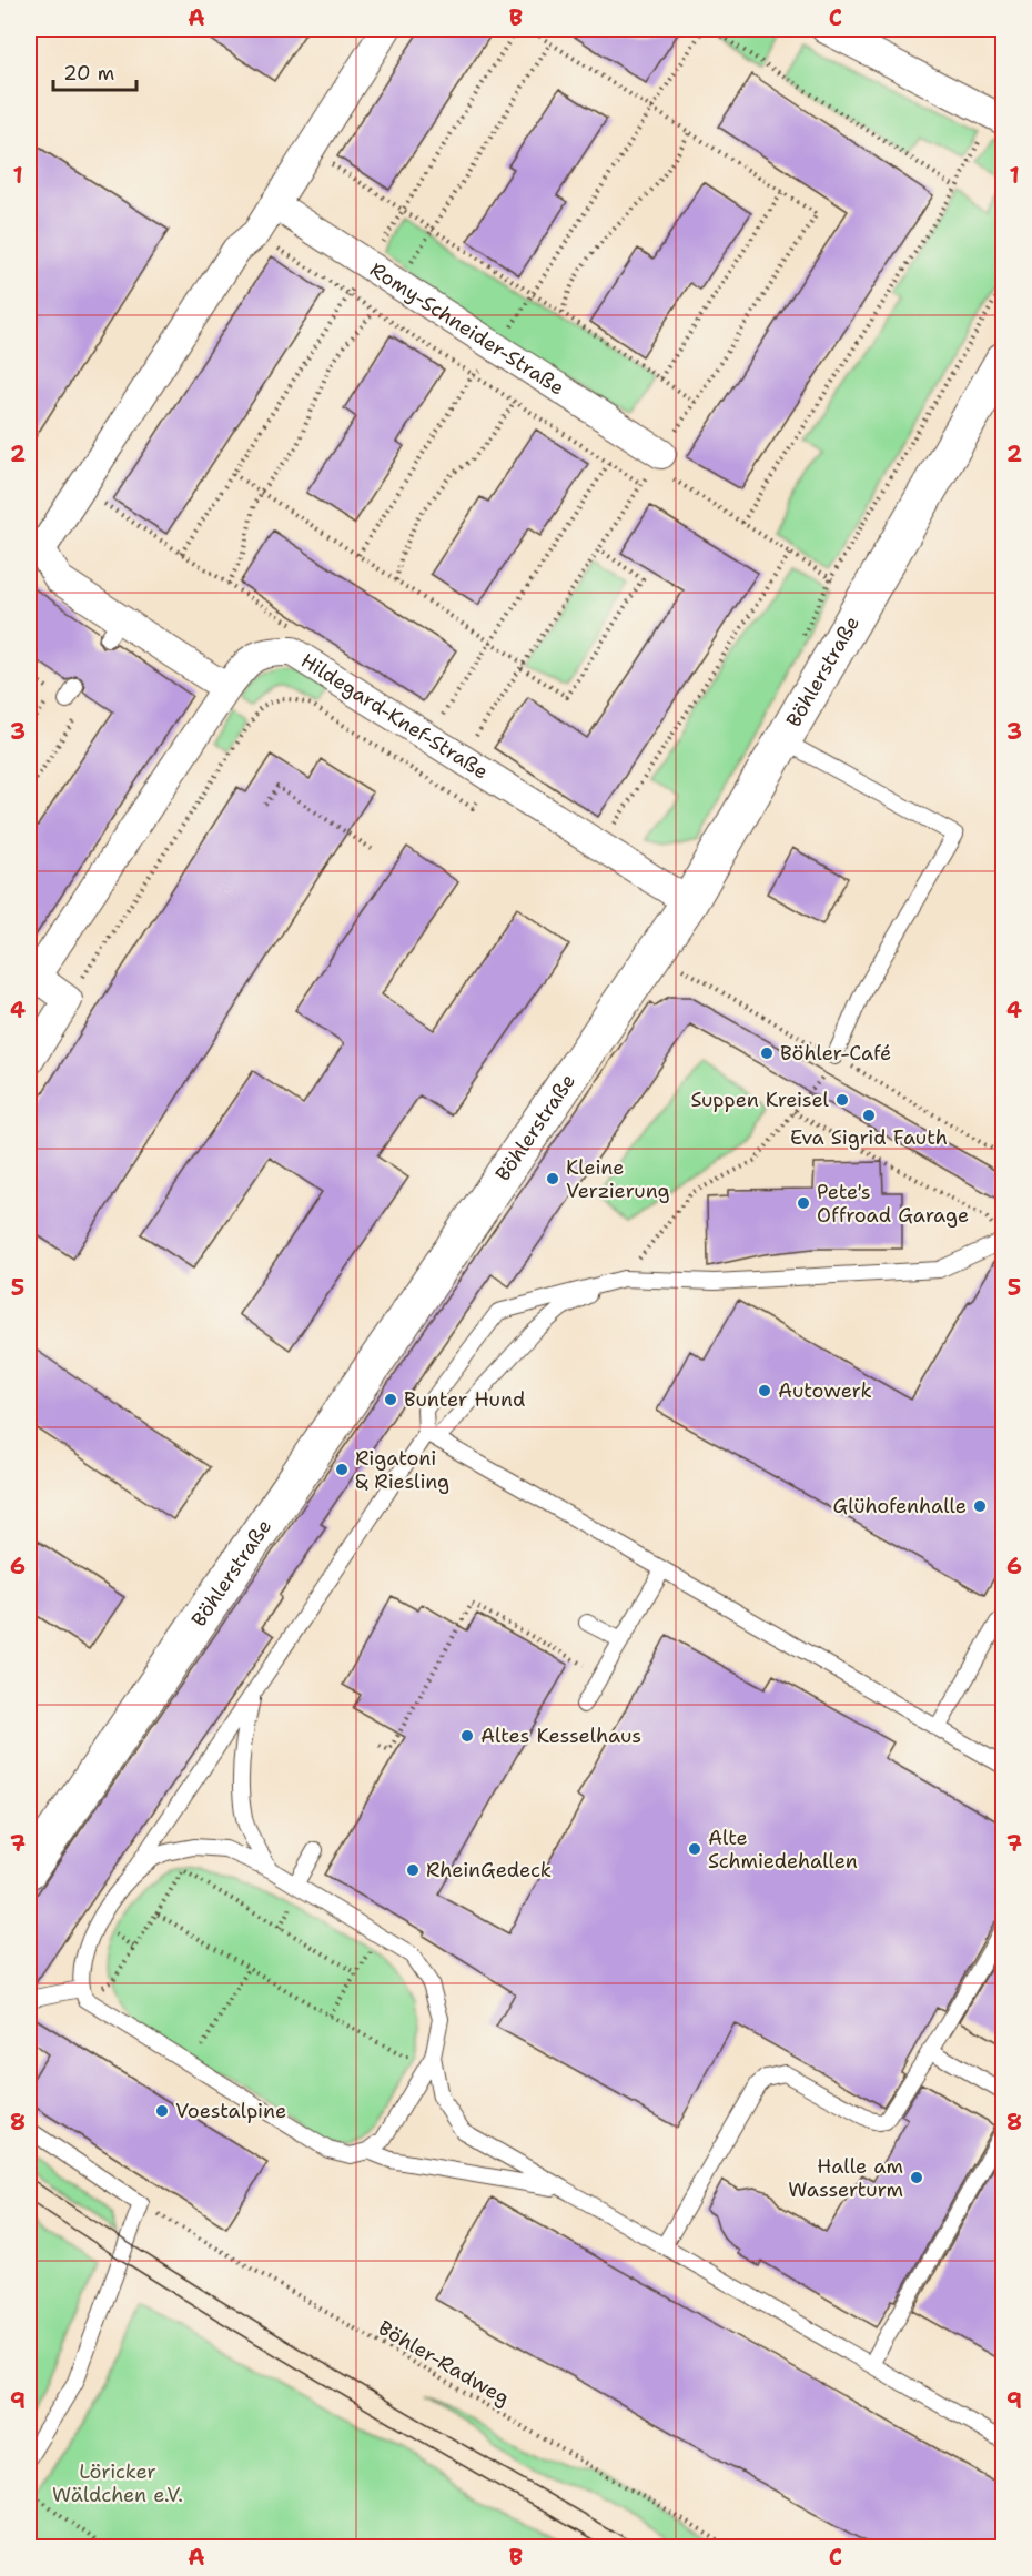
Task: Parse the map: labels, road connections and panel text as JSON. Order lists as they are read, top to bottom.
{
  "streets": {
    "street": ["Romy-Schneider-Straße", "Böhlerstraße", "Hildegard-Knef-Straße"],
    "path": ["Böhler-Radweg"]
  },
  "crossings": [
    ["Böhlerstraße", "Hildegard-Knef-Straße"]
  ],
  "parks": ["Löricker Wäldchen e.V."],
  "places": [
    "Böhler-Café",
    "Suppen Kreisel",
    "Eva Sigrid Fauth",
    "Kleine Verzierung",
    "Pete's Offroad Garage",
    "Autowerk",
    "Bunter Hund",
    "Rigatoni & Riesling",
    "Glühofenhalle",
    "Altes Kesselhaus",
    "Alte Schmiedehallen",
    "RheinGedeck",
    "Voestalpine",
    "Halle am Wasserturm"
  ],
  "scale_bar": "20 m",
  "grid": {
    "columns": ["A", "B", "C"],
    "rows": [
      "1",
      "2",
      "3",
      "4",
      "5",
      "6",
      "7",
      "8",
      "9"
    ]
  }
}
